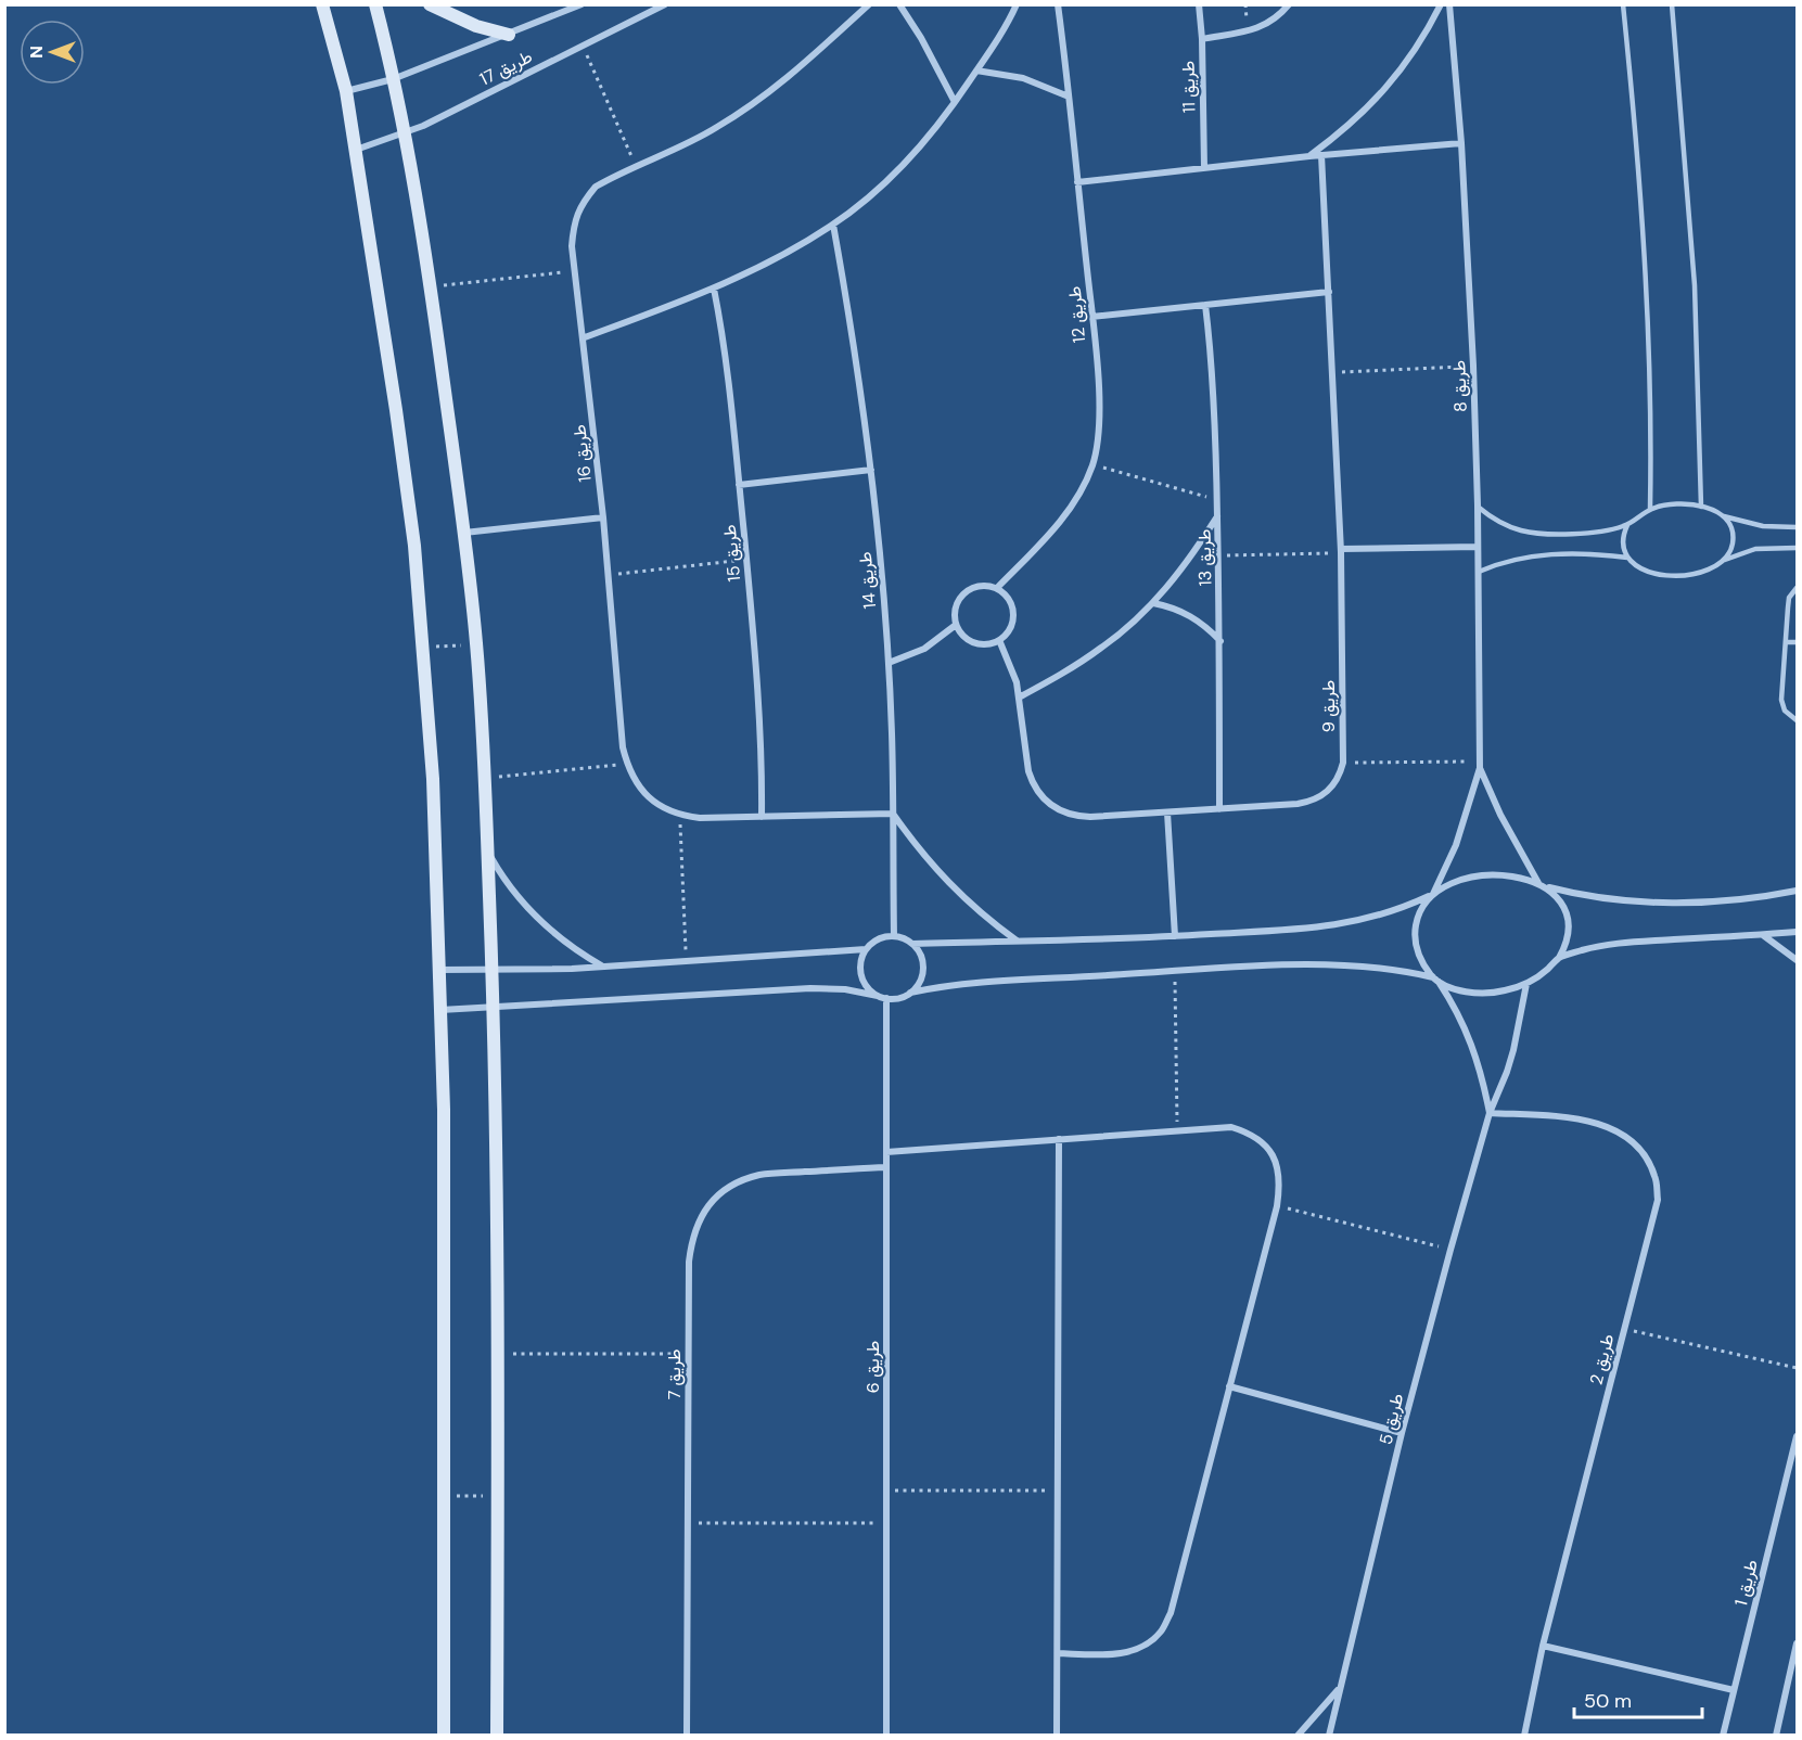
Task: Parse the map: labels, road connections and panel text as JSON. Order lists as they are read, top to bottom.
{
  "streets": {
    "street": [
      "طريق 17",
      "طريق 11",
      "طريق 12",
      "طريق 8",
      "طريق 16",
      "طريق 15",
      "طريق 13",
      "طريق 14",
      "طريق 9",
      "طريق 2",
      "طريق 6",
      "طريق 7",
      "طريق 5",
      "طريق 1"
    ]
  },
  "crossings": [
    ["طريق 12", "طريق 9"],
    ["طريق 8", "طريق 5"],
    ["طريق 16", "طريق 15"],
    ["طريق 16", "طريق 14"],
    ["طريق 13", "طريق 9"],
    ["طريق 14", "طريق 6"],
    ["طريق 2", "طريق 5"],
    ["طريق 6", "طريق 7"]
  ],
  "scale_bar": "50 m",
  "north": "left"
}
